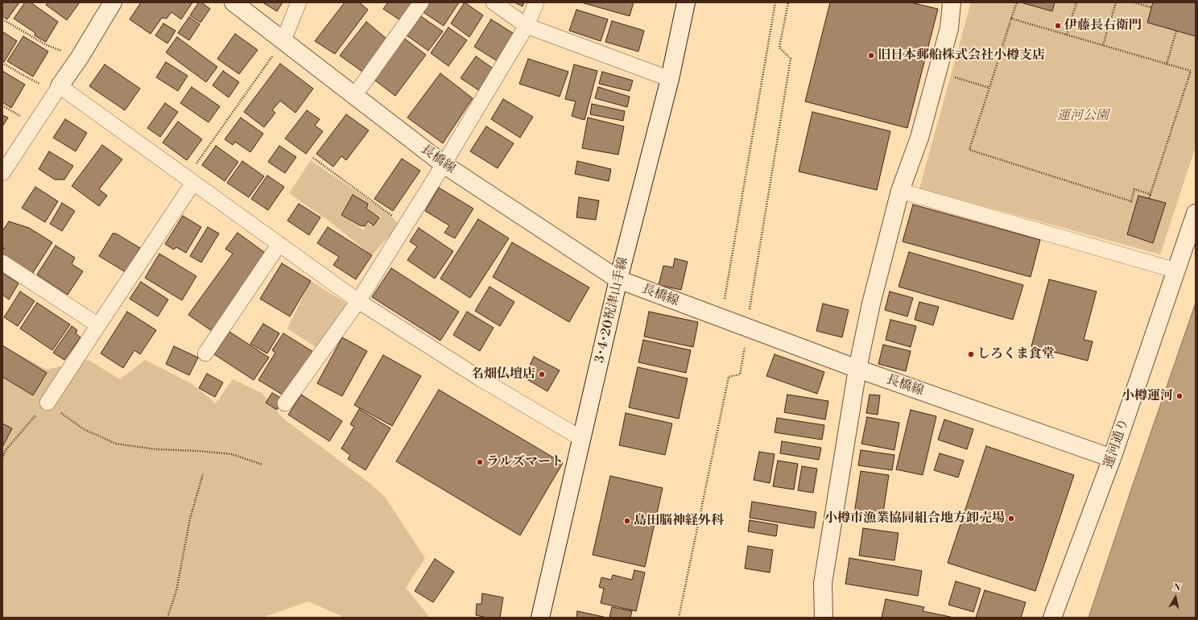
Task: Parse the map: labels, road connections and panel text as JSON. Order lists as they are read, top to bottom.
{
  "streets": {
    "street": ["長橋線", "3･4･20祝津山手線", "運河通り"]
  },
  "crossings": [
    ["長橋線", "3･4･20祝津山手線"],
    ["長橋線", "運河通り"]
  ],
  "parks": ["運河公園"],
  "places": [
    "伊藤長右衛門",
    "旧日本郵船株式会社小樽支店",
    "しろくま食堂",
    "名畑仏壇店",
    "小樽運河",
    "ラルズマート",
    "小樽市漁業協同組合地方卸売場",
    "島田脳神経外科"
  ],
  "north": "top"
}
